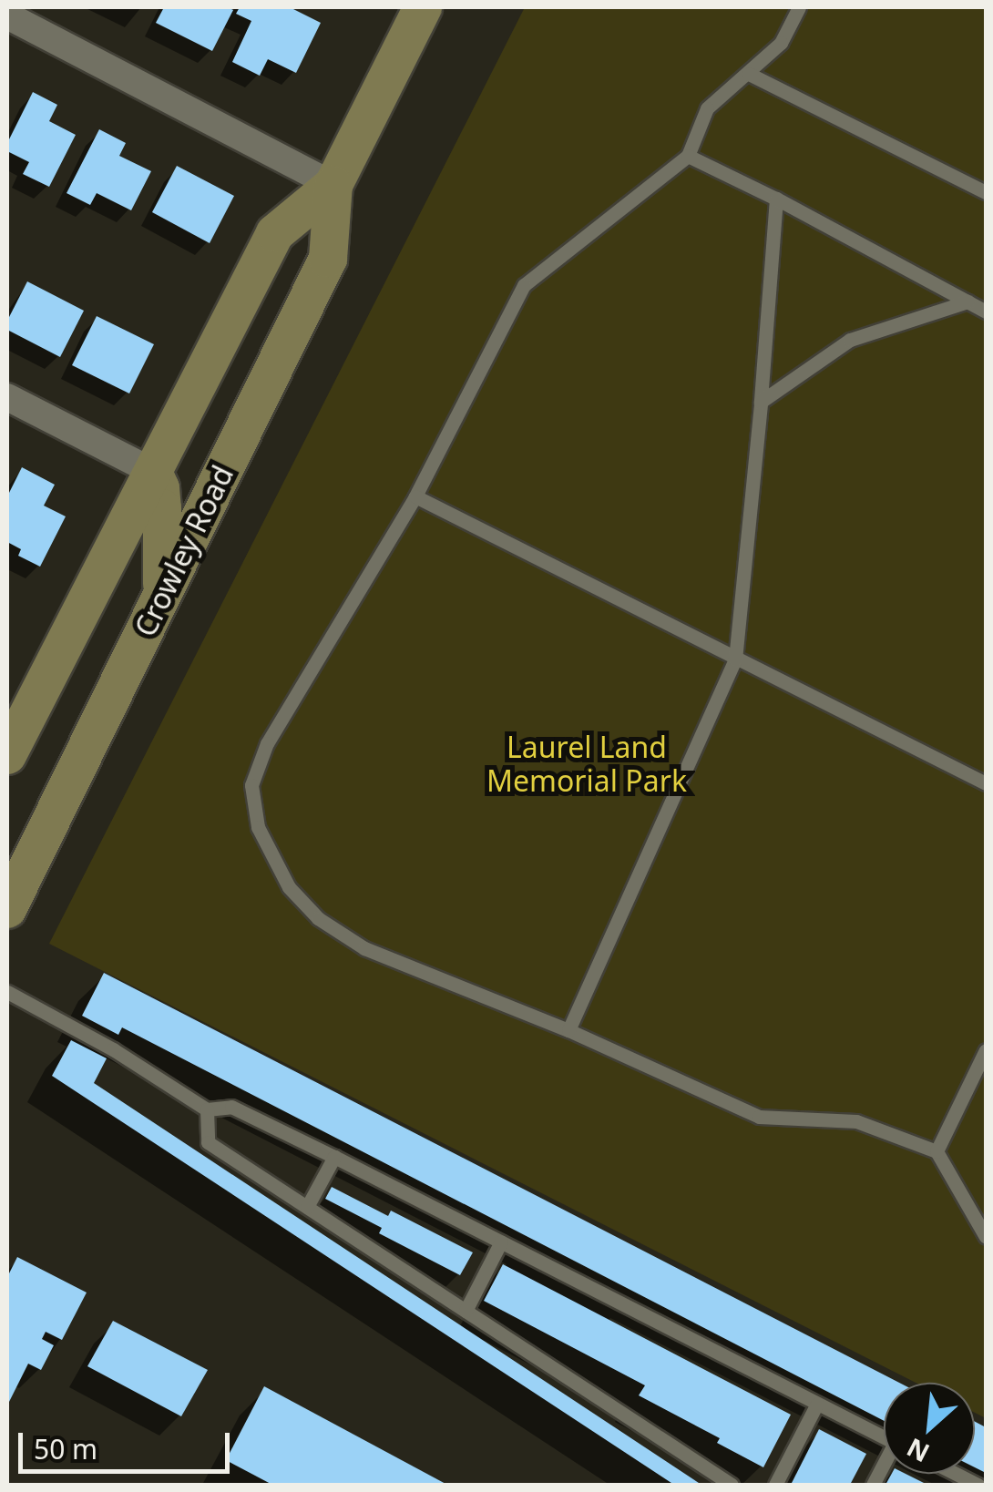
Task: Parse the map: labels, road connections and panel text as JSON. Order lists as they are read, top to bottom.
{
  "streets": {
    "main road": ["Crowley Road"]
  },
  "parks": ["Laurel Land Memorial Park"],
  "scale_bar": "50 m",
  "north": "bottom left"
}
